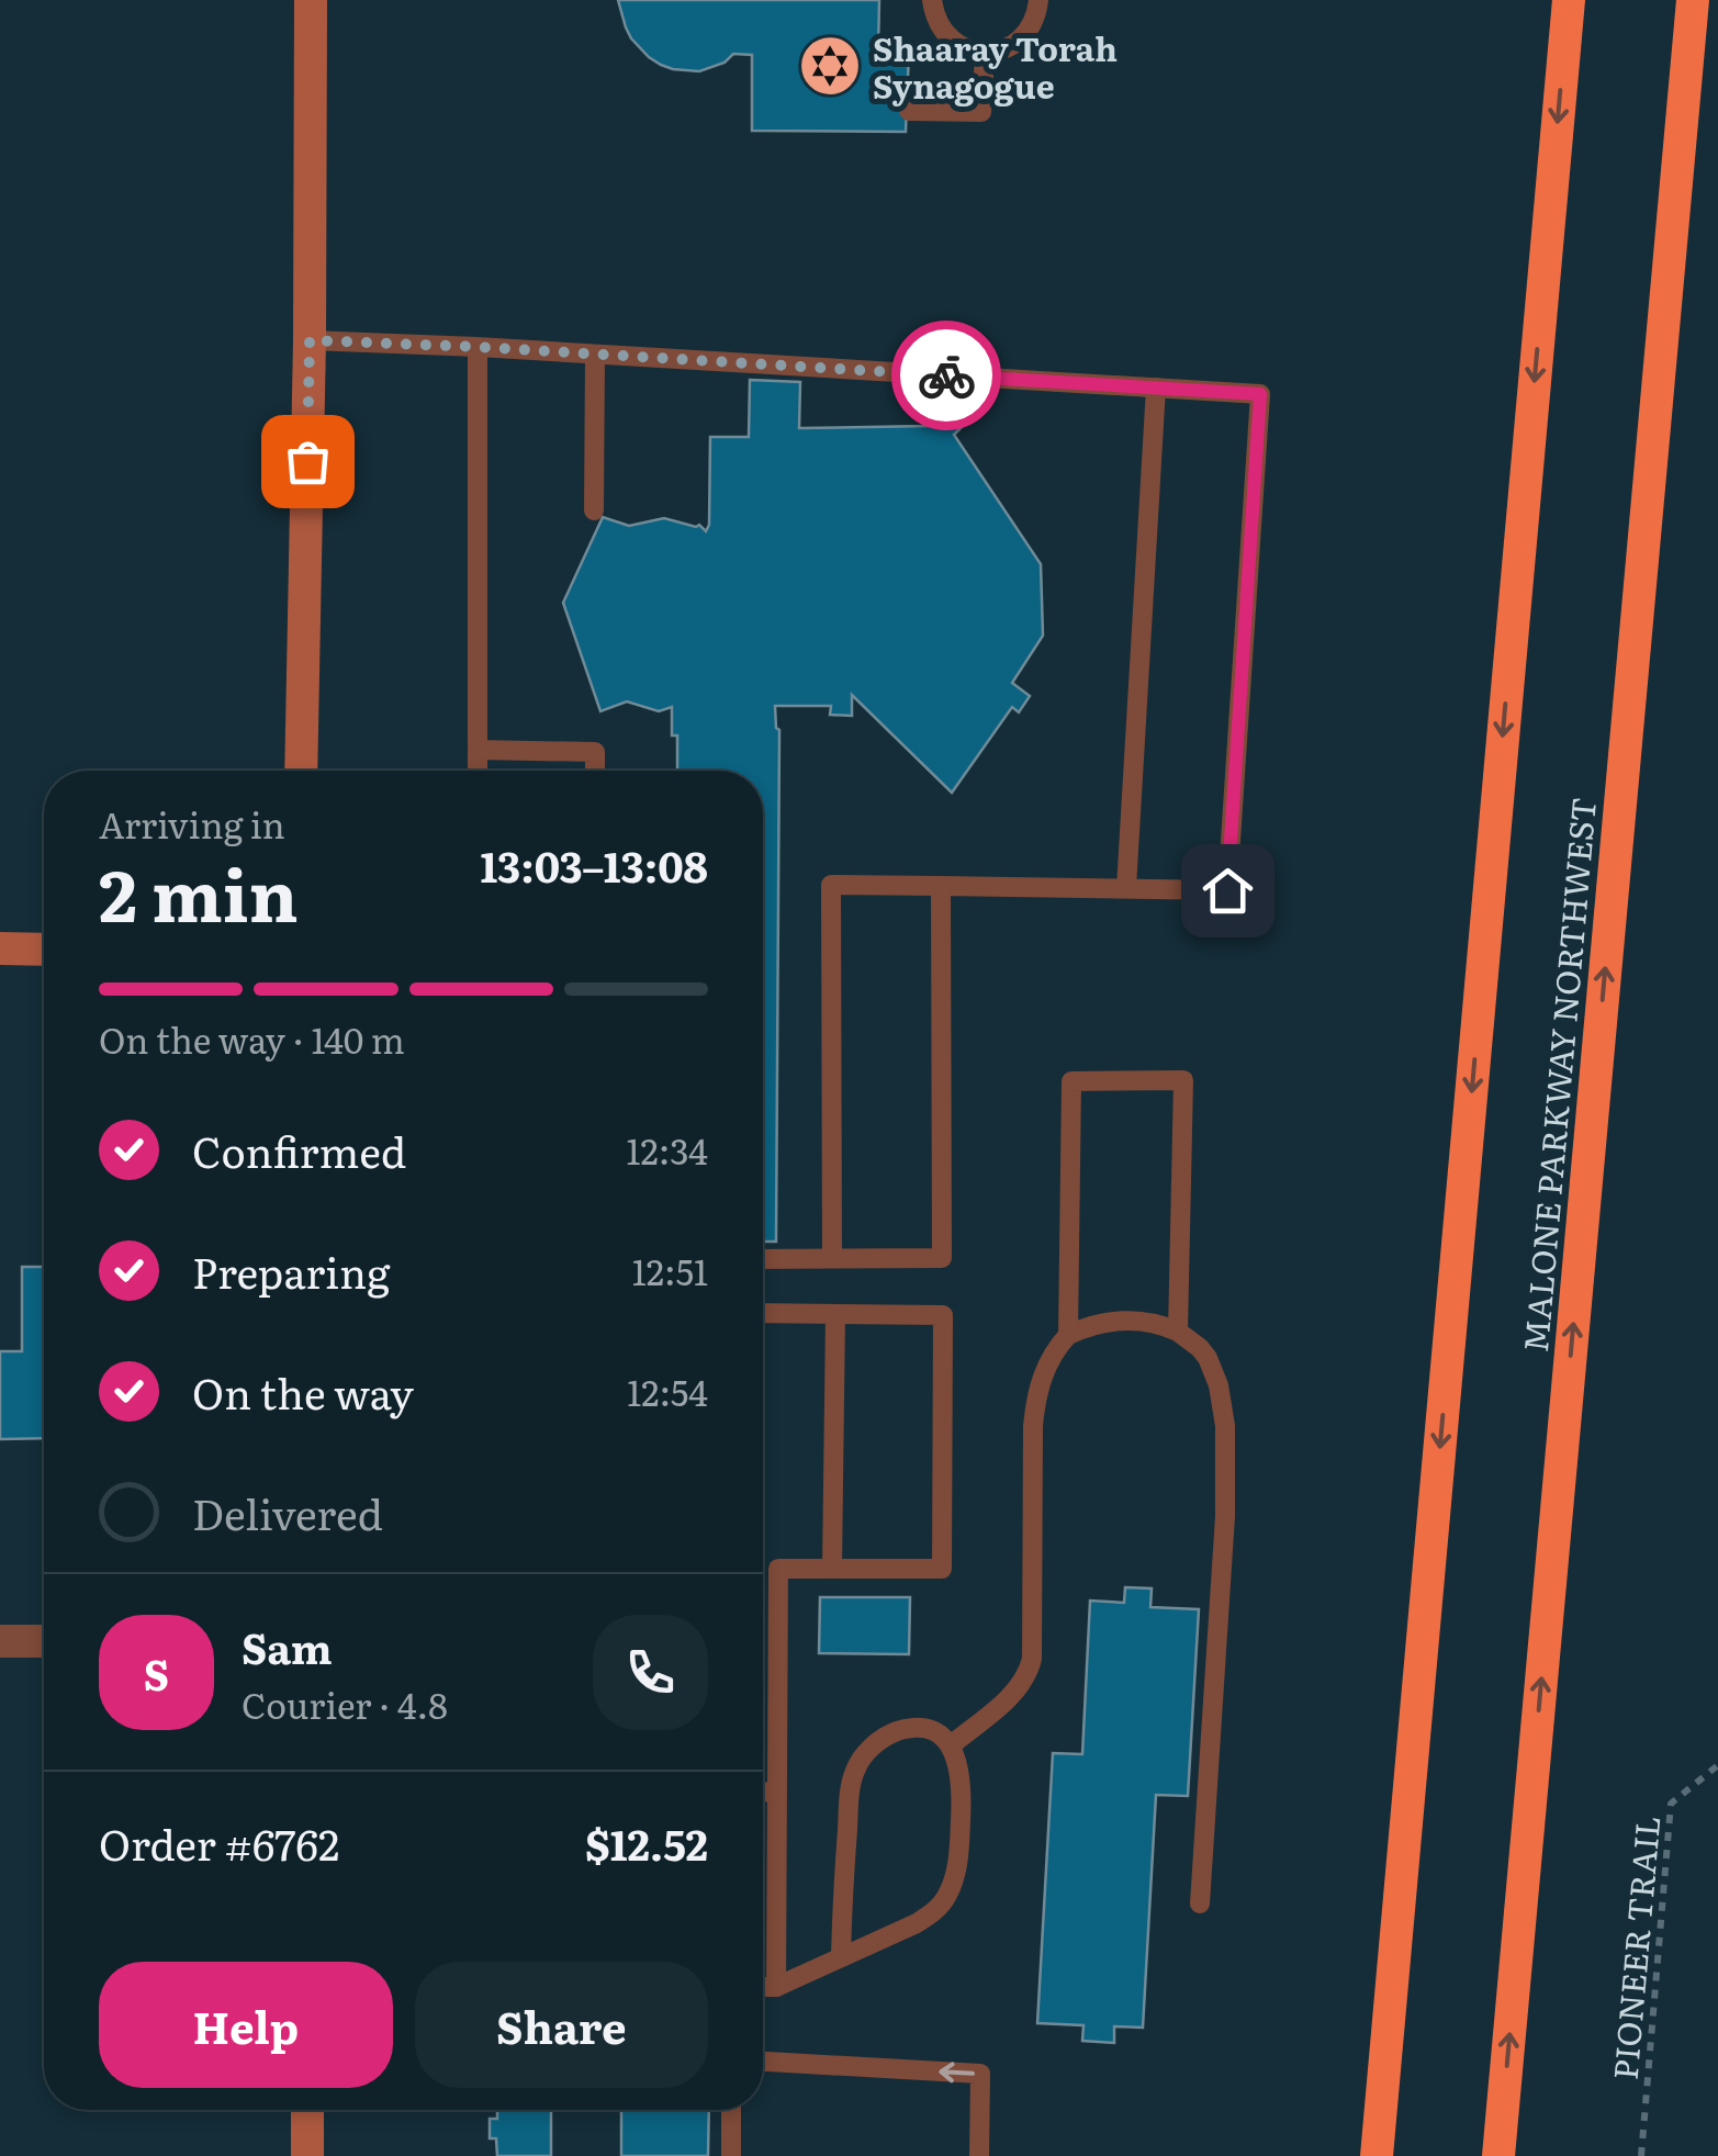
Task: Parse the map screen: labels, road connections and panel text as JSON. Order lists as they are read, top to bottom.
{
  "streets": {
    "highway": ["MALONE PARKWAY NORTHWEST"],
    "path": ["PIONEER TRAIL"]
  },
  "places": {
    "synagogue": ["Shaaray Torah Synagogue"]
  },
  "page": {
    "heading": ["2 min", "Arriving in", "13:03–13:08"],
    "panel": [
      "Sam",
      "Courier · 4.8",
      "Order #6762",
      "$12.52"
    ],
    "bar": "On the way · 140 m",
    "list": [
      ["Confirmed", "12:34"],
      ["Preparing", "12:51"],
      ["On the way", "12:54"],
      "Delivered"
    ],
    "round": "S",
    "buttons": ["Help", "Share"]
  }
}
